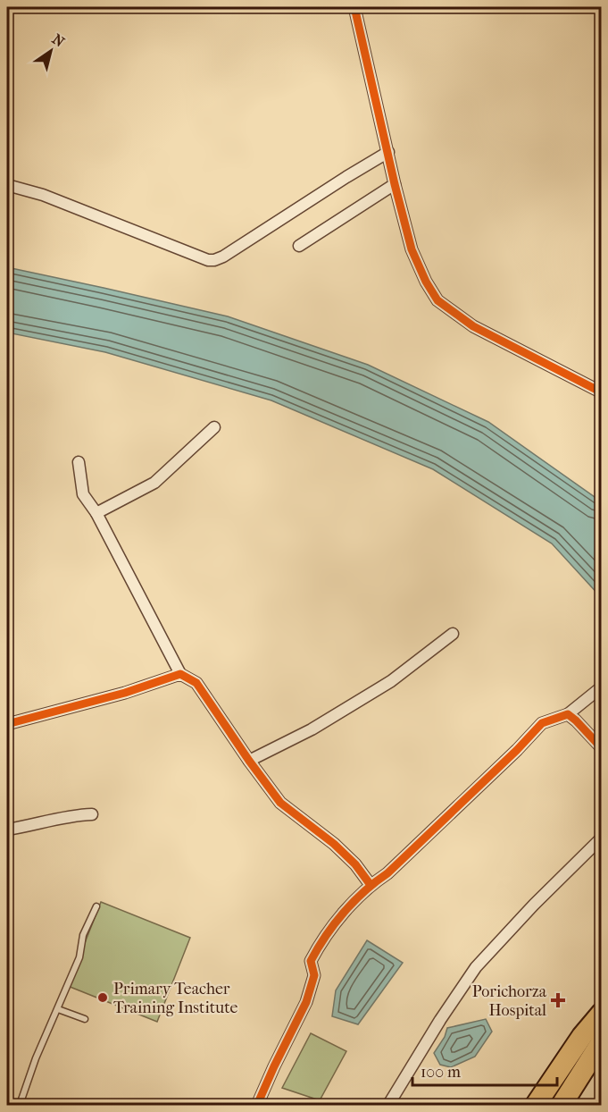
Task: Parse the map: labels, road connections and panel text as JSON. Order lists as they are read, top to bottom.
{
  "places": {
    "other": ["Primary Teacher Training Institute"],
    "health": ["Porichorza Hospital"]
  },
  "scale_bar": "100 m",
  "north": "top right"
}
